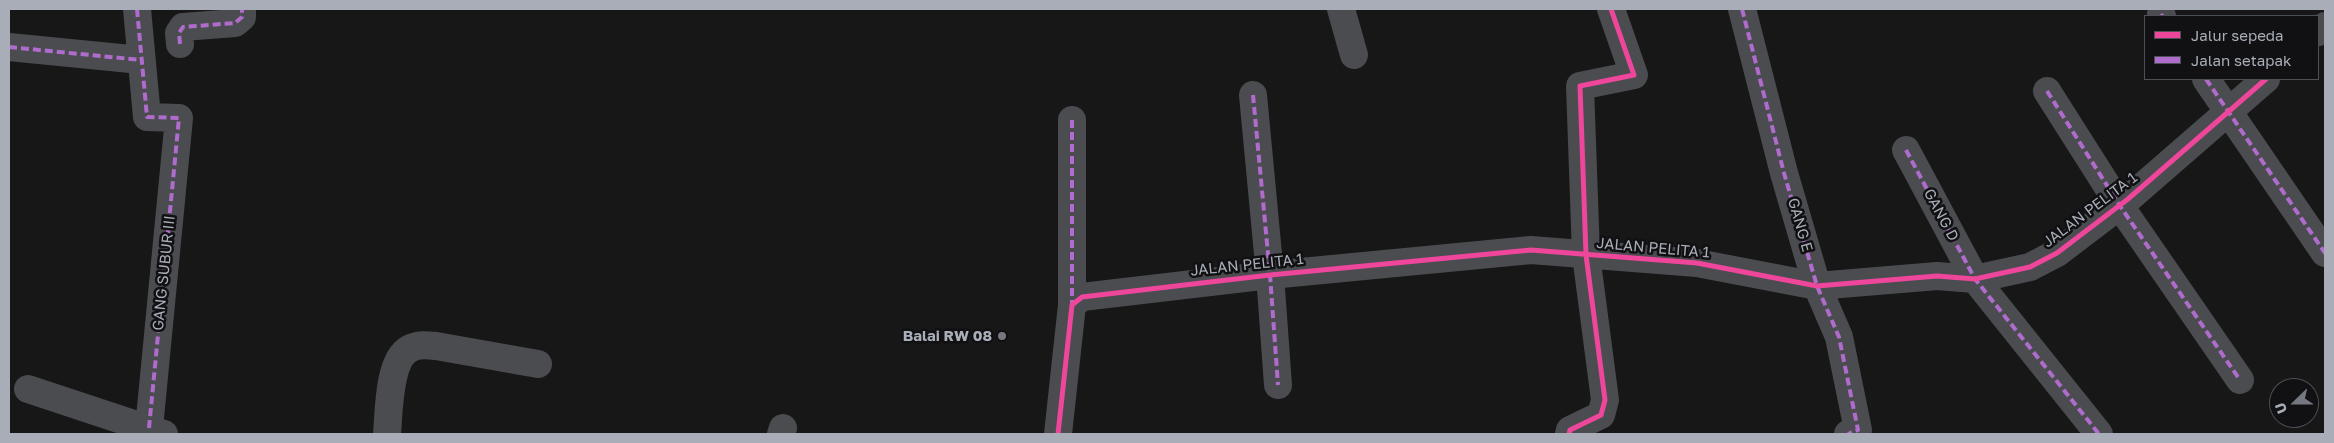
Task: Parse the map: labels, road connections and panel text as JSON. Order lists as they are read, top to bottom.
{
  "streets": {
    "street": [
      "JALAN PELITA 1",
      "GANG D",
      "GANG E",
      "GANG SUBUR III"
    ]
  },
  "crossings": [
    ["JALAN PELITA 1", "GANG D"],
    ["JALAN PELITA 1", "GANG E"]
  ],
  "places": ["Balai RW 08"],
  "legend": ["Jalur sepeda", "Jalan setapak"],
  "north": "left"
}
